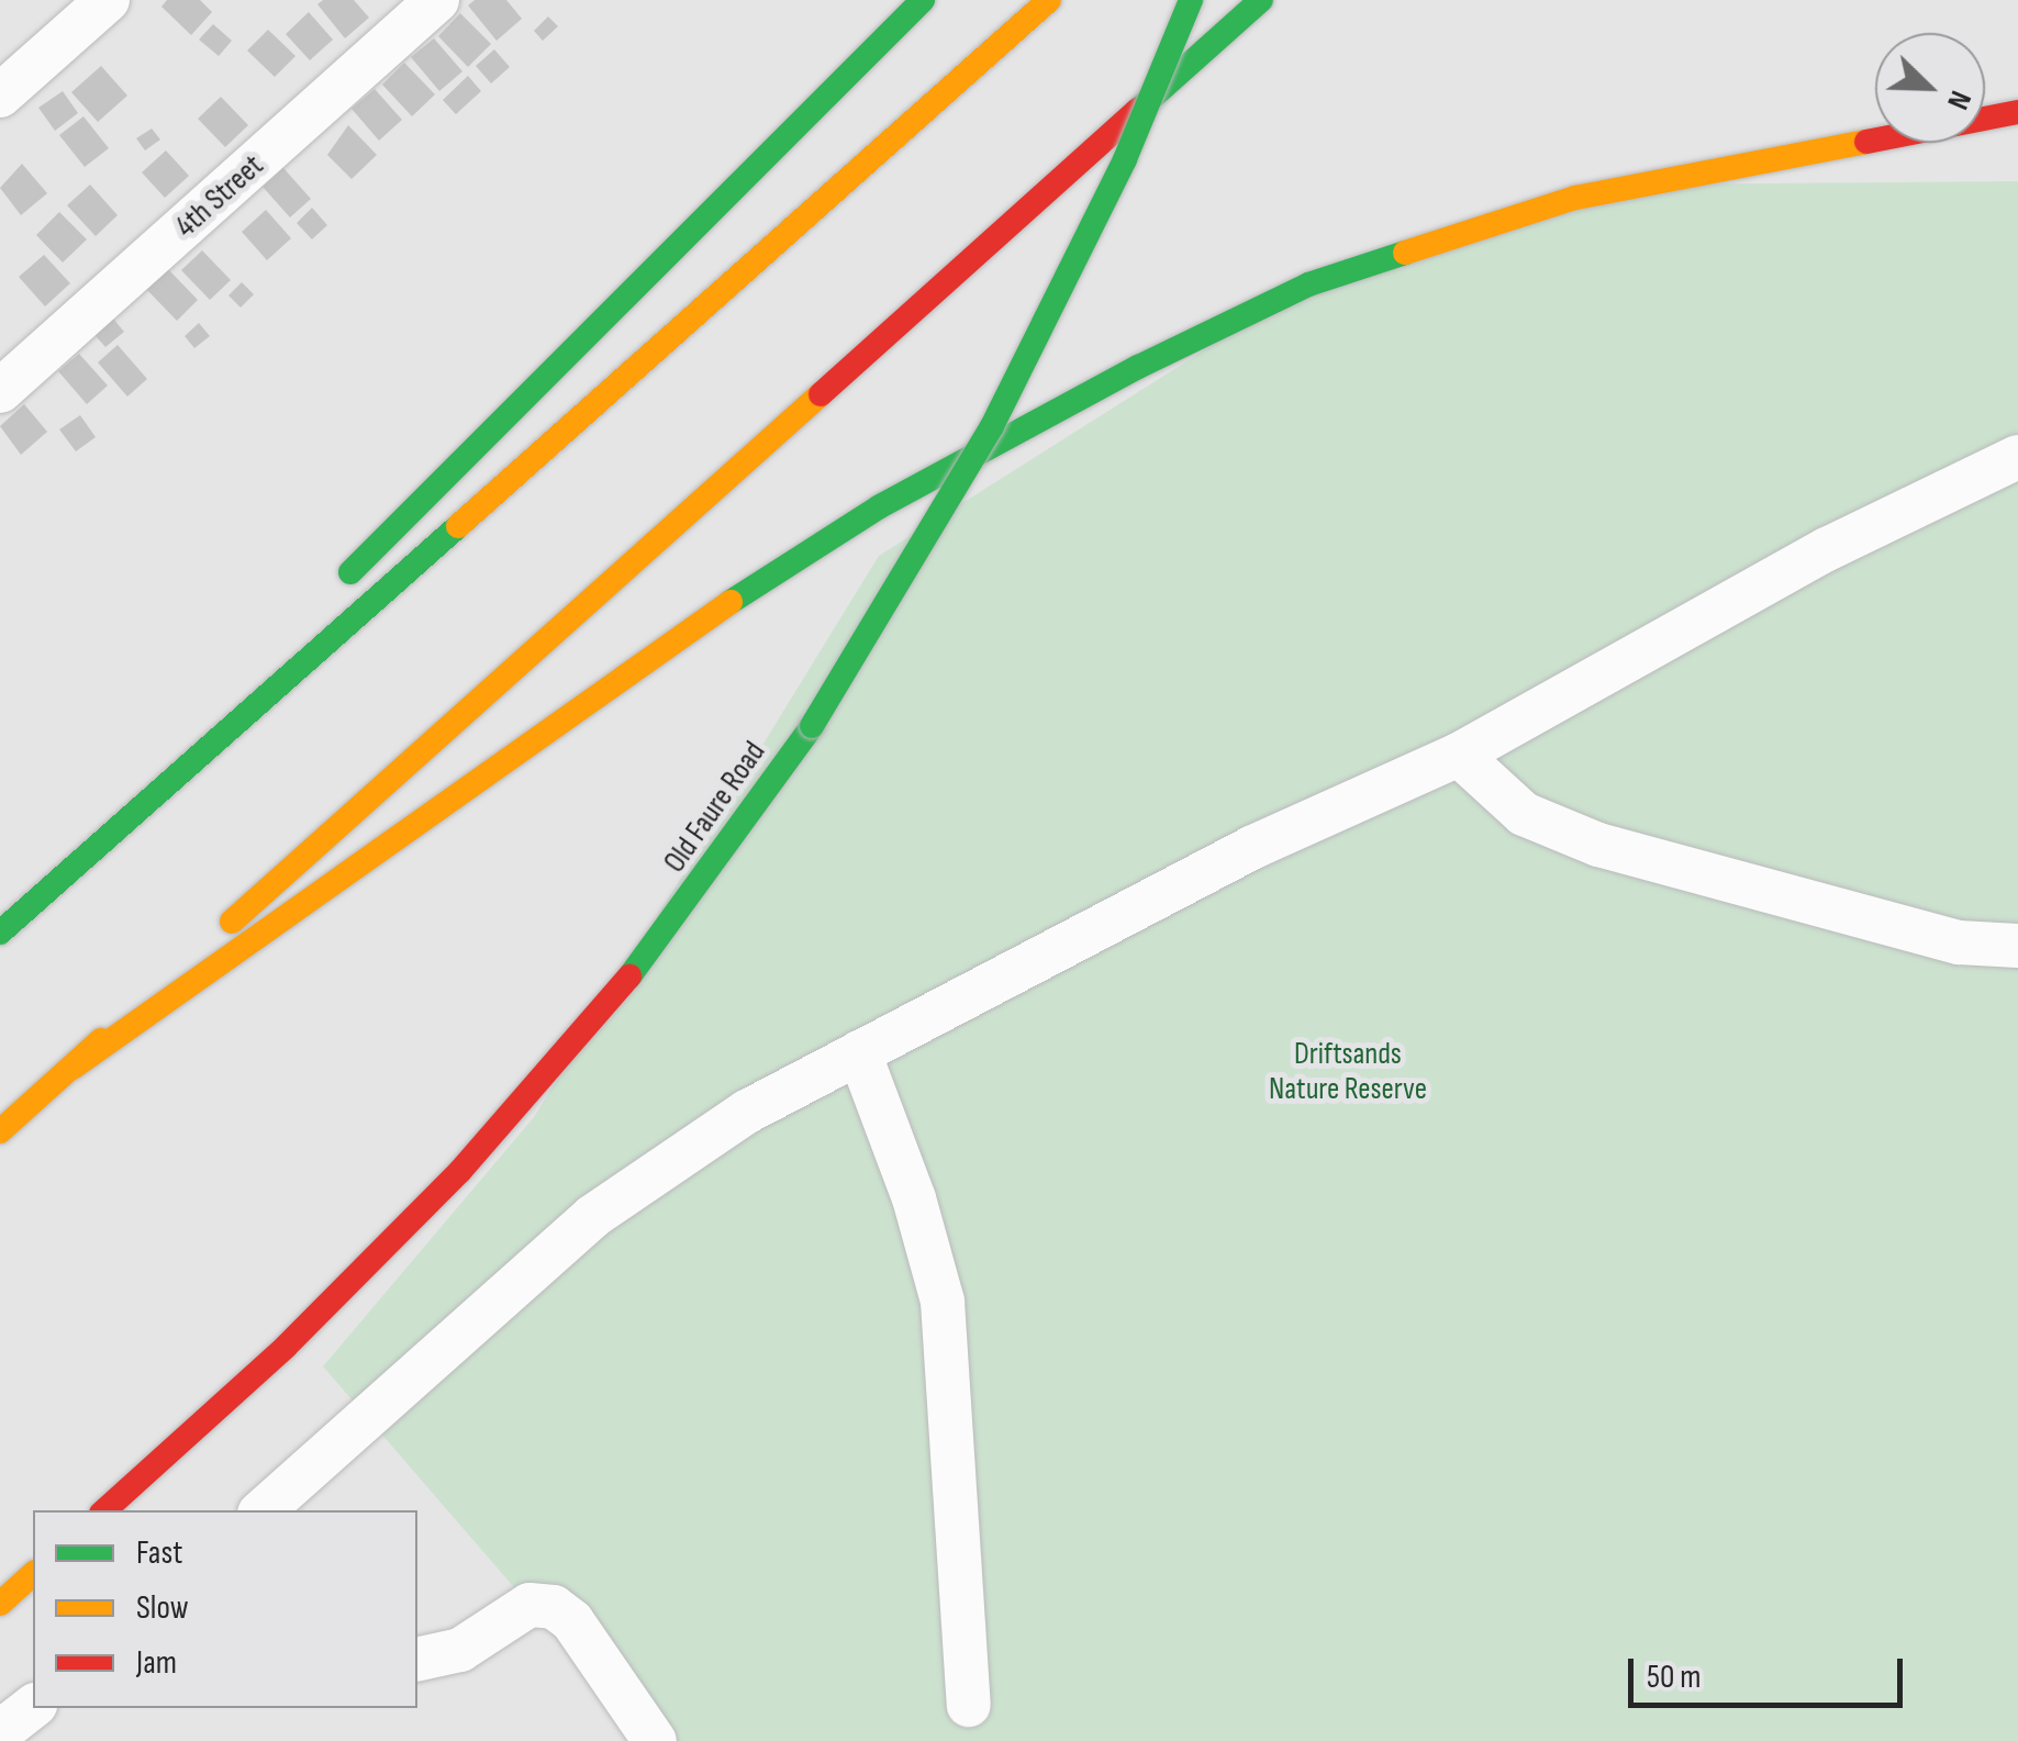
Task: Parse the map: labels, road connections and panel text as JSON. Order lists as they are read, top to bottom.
{
  "streets": {
    "main road": ["Old Faure Road"],
    "street": ["4th Street"]
  },
  "parks": ["Driftsands Nature Reserve"],
  "legend": ["Fast", "Slow", "Jam"],
  "scale_bar": "50 m",
  "north": "bottom right"
}
